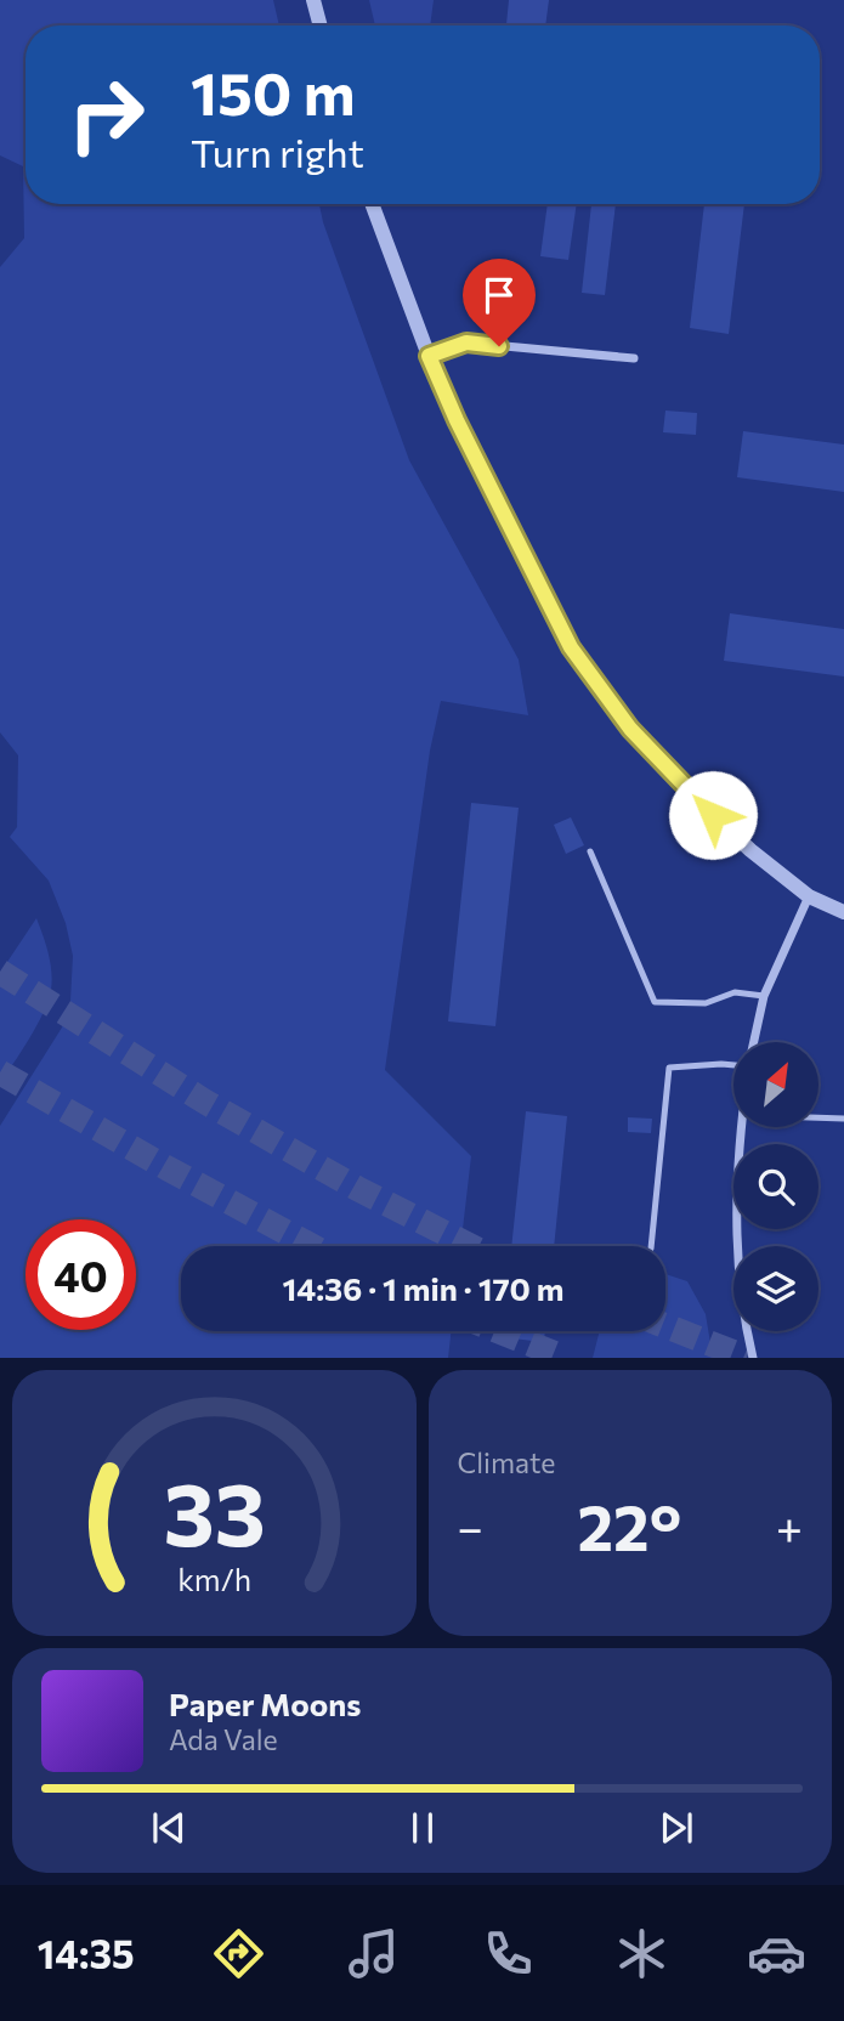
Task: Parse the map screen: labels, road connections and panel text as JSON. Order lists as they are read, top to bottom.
{
  "north": "top right",
  "page": {
    "turn": ["150 m", "Turn right"],
    "limit": "40",
    "trip": "14:36 · 1 min · 170 m",
    "tile": "Climate",
    "heat": ["−", "22°", "+"],
    "song": ["Paper Moons", "Ada Vale"],
    "tabs": "14:35",
    "gauge": ["33", "km/h"]
  }
}
